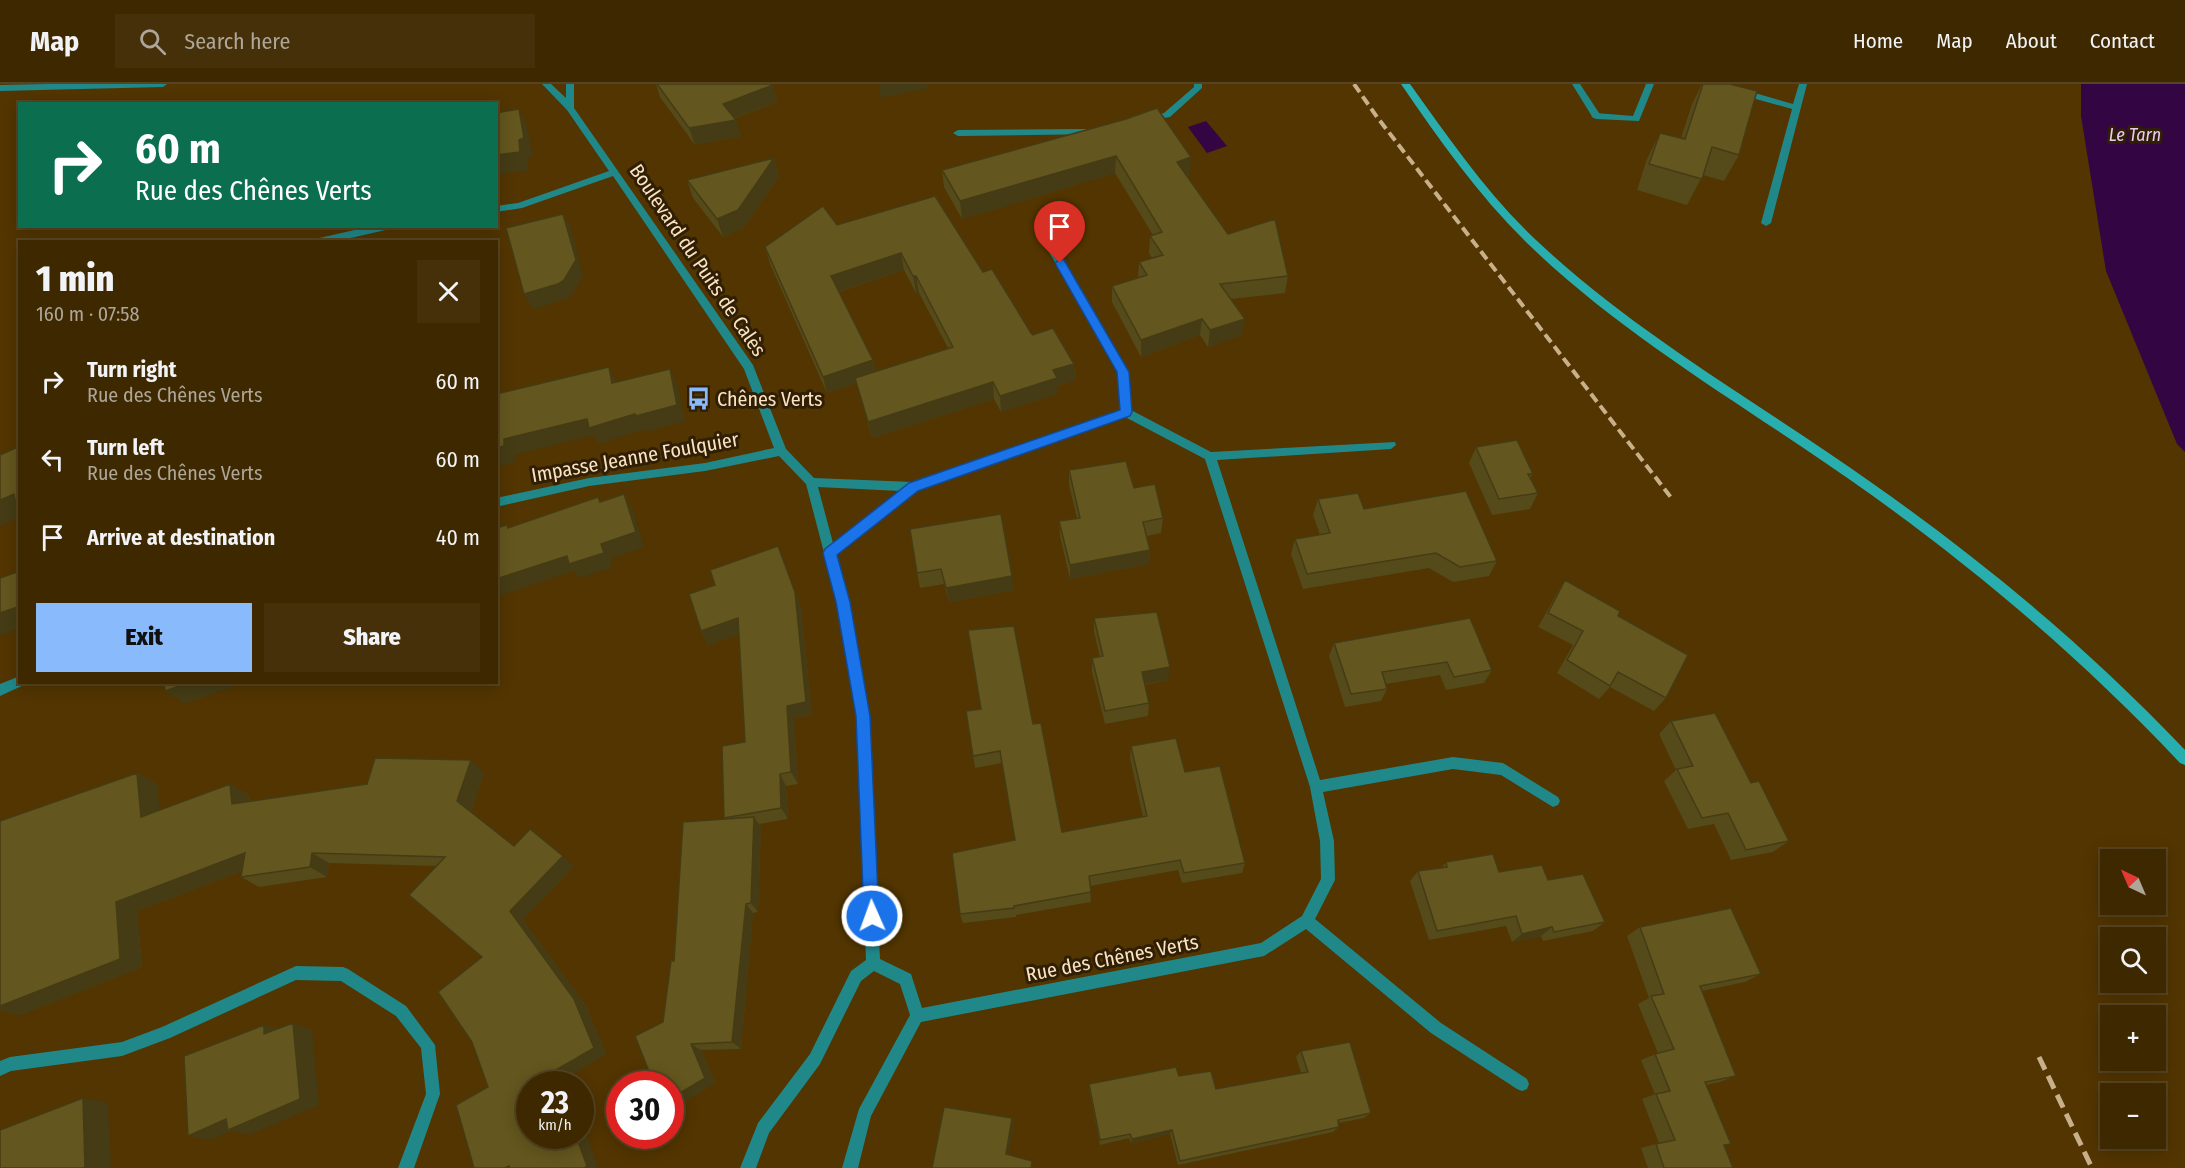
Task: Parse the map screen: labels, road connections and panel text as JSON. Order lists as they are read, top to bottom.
{
  "streets": {
    "street": ["Boulevard du Puits de Calès", "Impasse Jeanne Foulquier", "Rue des Chênes Verts"]
  },
  "crossings": [
    ["Boulevard du Puits de Calès", "Impasse Jeanne Foulquier"]
  ],
  "water": ["Le Tarn"],
  "places": {
    "bus stop": ["Chênes Verts"]
  },
  "north": "top left",
  "page": {
    "header": "Map",
    "search": "Search here",
    "nav": [
      "Home",
      "Map",
      "About",
      "Contact"
    ],
    "turn": ["60 m", "Rue des Chênes Verts"],
    "heading": ["1 min", "160 m · 07:58"],
    "list": [
      {
        "name": "Turn right",
        "note": "Rue des Chênes Verts",
        "value": "60 m"
      },
      {
        "name": "Turn left",
        "note": "Rue des Chênes Verts",
        "value": "60 m"
      },
      {
        "name": "Arrive at destination",
        "value": "40 m"
      }
    ],
    "buttons": ["Exit", "Share"],
    "map_buttons": ["+", "−"],
    "speed": "23 km/h",
    "limit": "30"
  }
}
